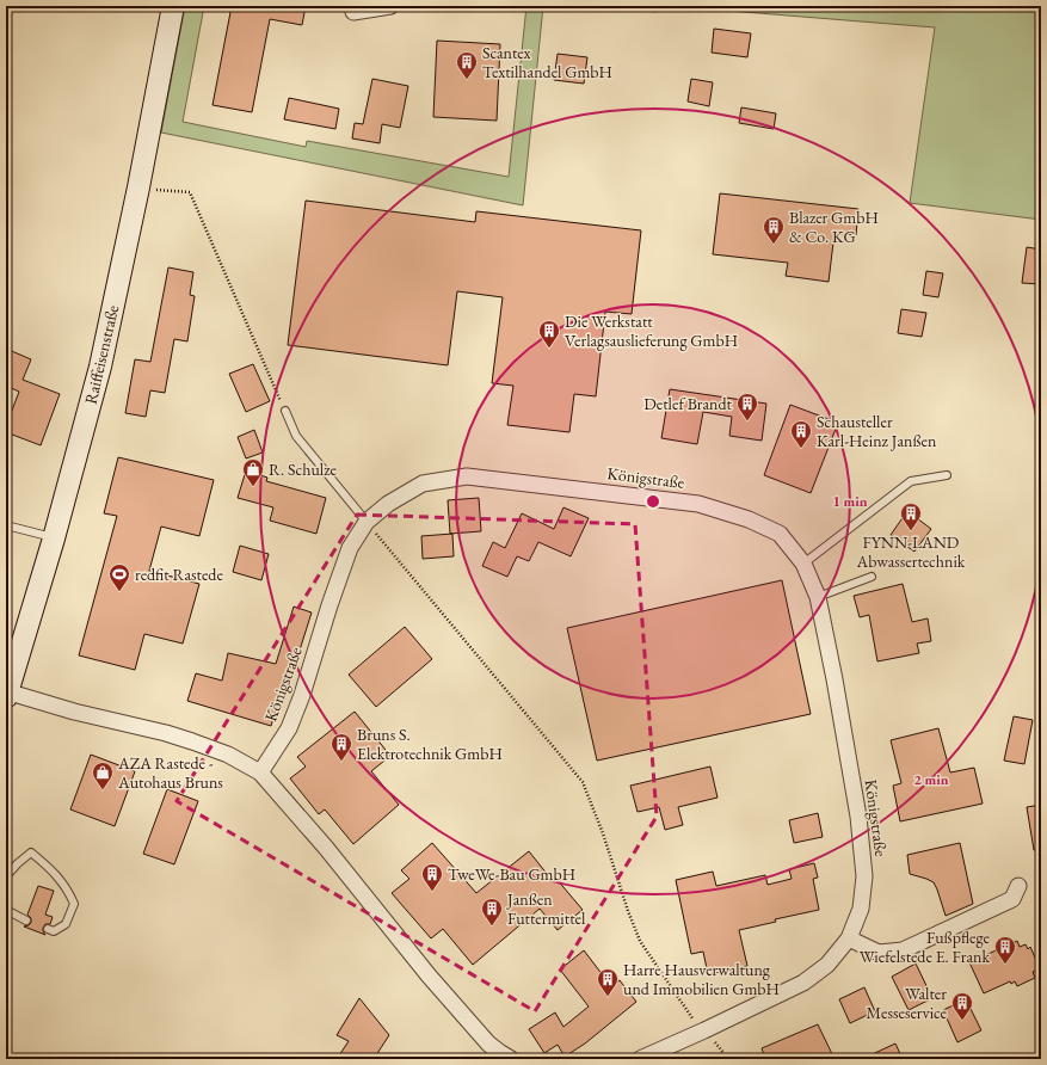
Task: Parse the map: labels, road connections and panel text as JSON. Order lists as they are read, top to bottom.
{
  "streets": {
    "main road": ["Raiffeisenstraße"],
    "street": ["Königstraße"]
  },
  "places": {
    "building": [
      "Scantex Textilhandel GmbH",
      "Blazer GmbH & Co. KG",
      "Die Werkstatt Verlagsauslieferung GmbH",
      "Detlef Brandt",
      "Schausteller Karl-Heinz Janßen",
      "FYNN-LAND Abwassertechnik",
      "Bruns S. Elektrotechnik GmbH",
      "TweWe-Bau GmbH",
      "Janßen Futtermittel",
      "Fußpflege Wiefelstede E. Frank",
      "Harre Hausverwaltung und Immobilien GmbH",
      "Walter Messeservice"
    ],
    "shop": ["R. Schulze", "AZA Rastede - Autohaus Bruns"],
    "sports": ["redfit Rastede"]
  },
  "rings": ["1 min", "2 min"]
}
